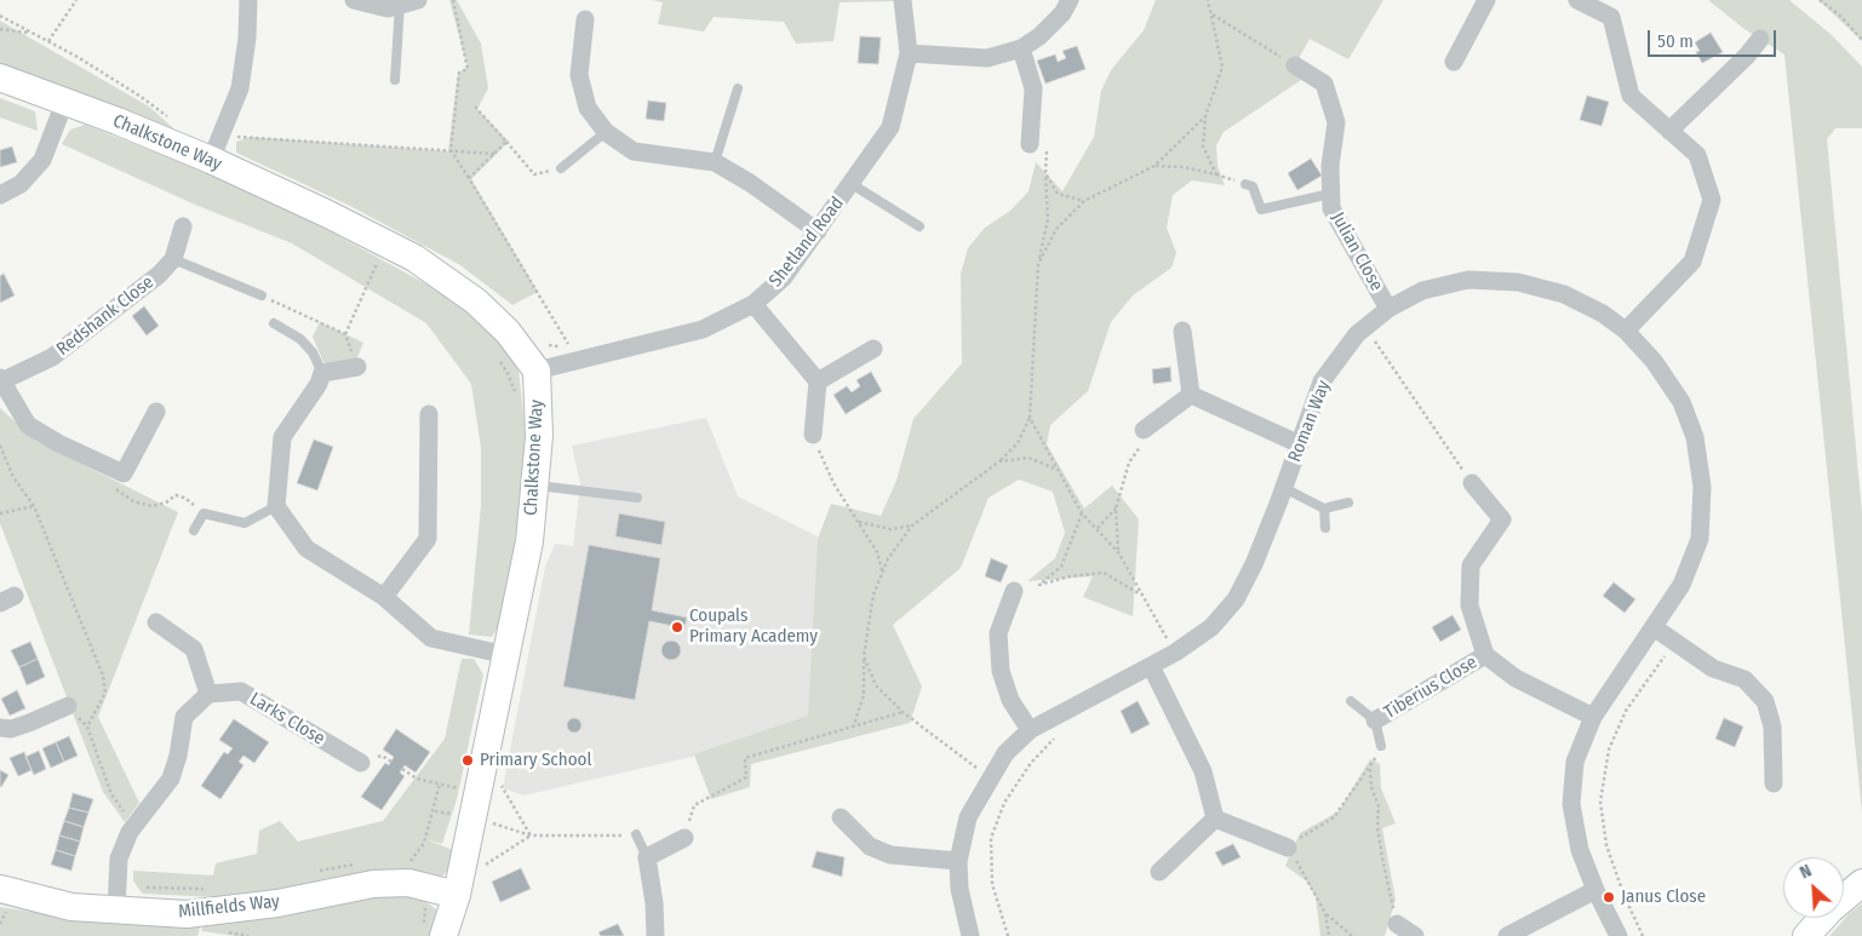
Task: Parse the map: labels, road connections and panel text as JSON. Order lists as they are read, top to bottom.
{
  "streets": {
    "street": [
      "Chalkstone Way",
      "Shetland Road",
      "Julian Close",
      "Redshank Close",
      "Roman Way",
      "Tiberius Close",
      "Larks Close",
      "Millfields Way"
    ]
  },
  "crossings": [
    ["Chalkstone Way", "Shetland Road"],
    ["Chalkstone Way", "Millfields Way"],
    ["Julian Close", "Roman Way"],
    ["Roman Way", "Tiberius Close"]
  ],
  "places": ["Coupals Primary Academy", "Primary School", "Janus Close"],
  "scale_bar": "50 m",
  "north": "top left"
}
